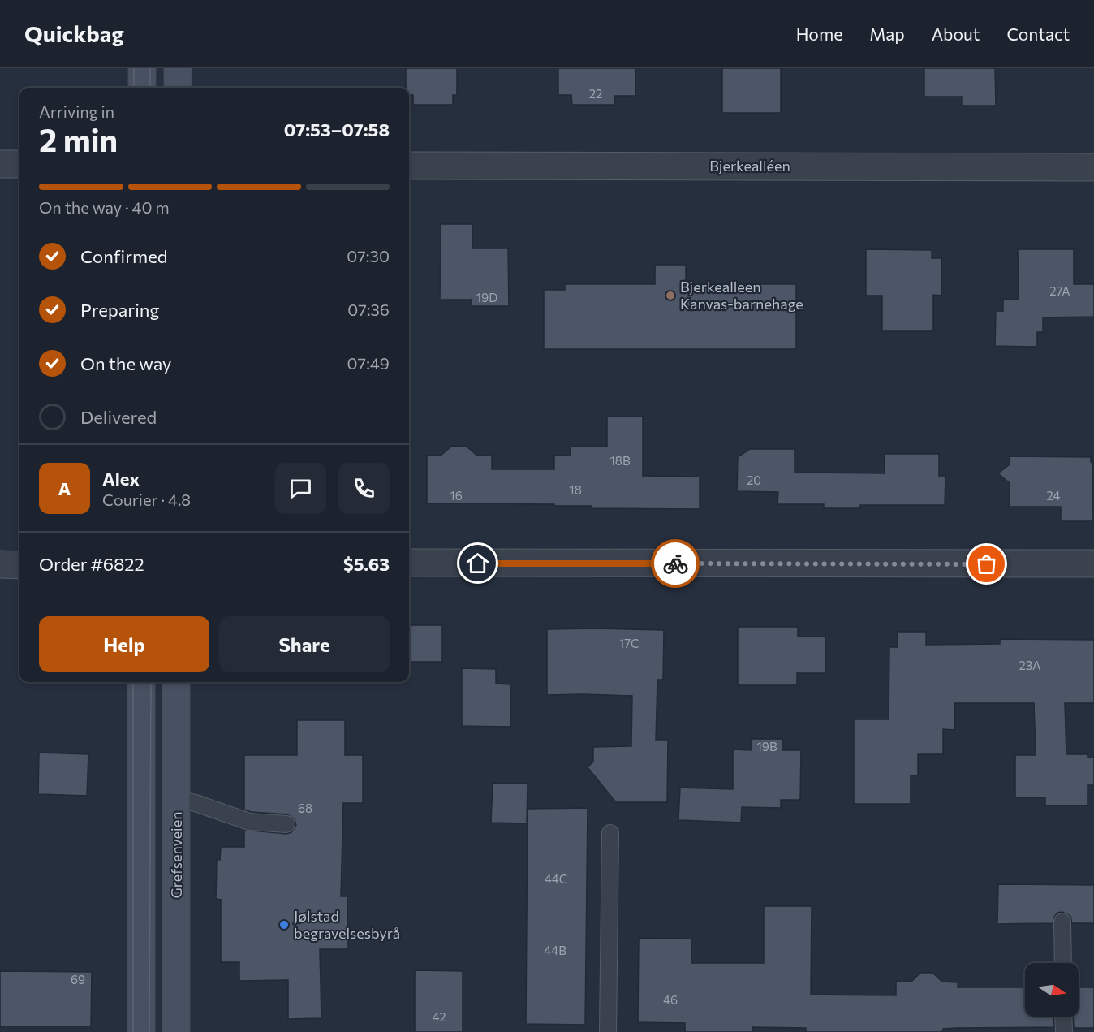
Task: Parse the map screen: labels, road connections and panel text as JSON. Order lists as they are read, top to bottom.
{
  "streets": {
    "main road": ["Grefsenveien"],
    "street": ["Bjerkealléen"]
  },
  "places": ["Bjerkealleen Kanvas-barnehage", "Jølstad begravelsesbyrå"],
  "house_numbers": [
    "22",
    "27A",
    "19D",
    "18B",
    "20",
    "18",
    "16",
    "24",
    "17C",
    "23A",
    "19B",
    "68",
    "44C",
    "44B",
    "69",
    "46",
    "42"
  ],
  "north": "right",
  "page": {
    "header": "Quickbag",
    "nav": [
      "Home",
      "Map",
      "About",
      "Contact"
    ],
    "heading": ["2 min", "Arriving in", "07:53–07:58"],
    "panel": [
      "Alex",
      "Courier · 4.8",
      "Order #6822",
      "$5.63"
    ],
    "bar": "On the way · 40 m",
    "list": [
      ["Confirmed", "07:30"],
      ["Preparing", "07:36"],
      ["On the way", "07:49"],
      "Delivered"
    ],
    "round": "A",
    "buttons": ["Help", "Share"]
  }
}
